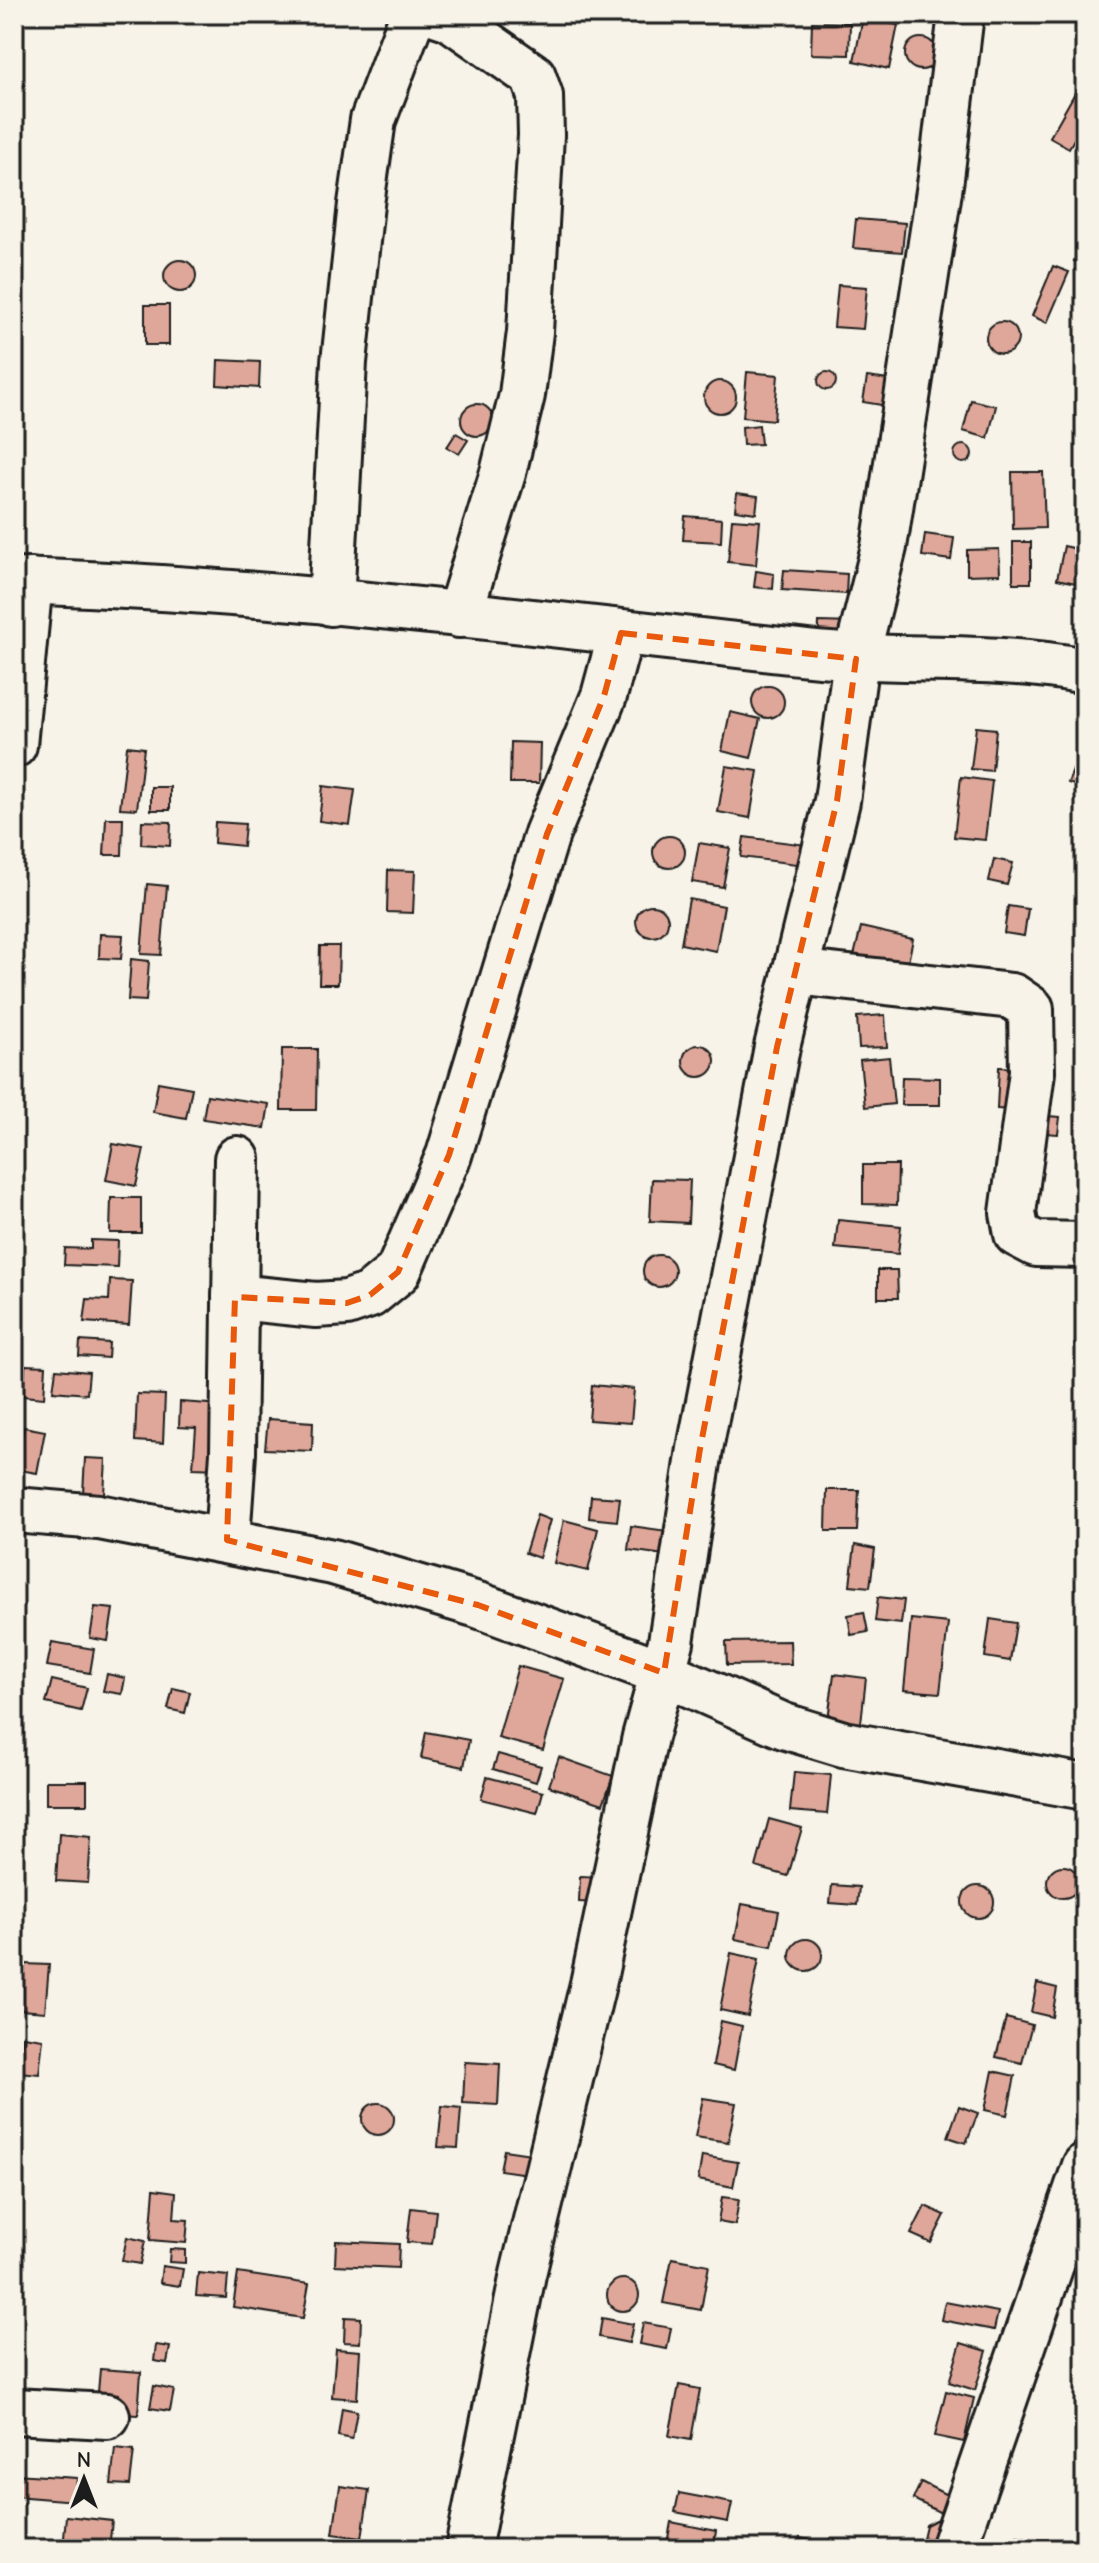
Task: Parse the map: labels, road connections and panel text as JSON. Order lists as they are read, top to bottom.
{
  "north": "top"
}
